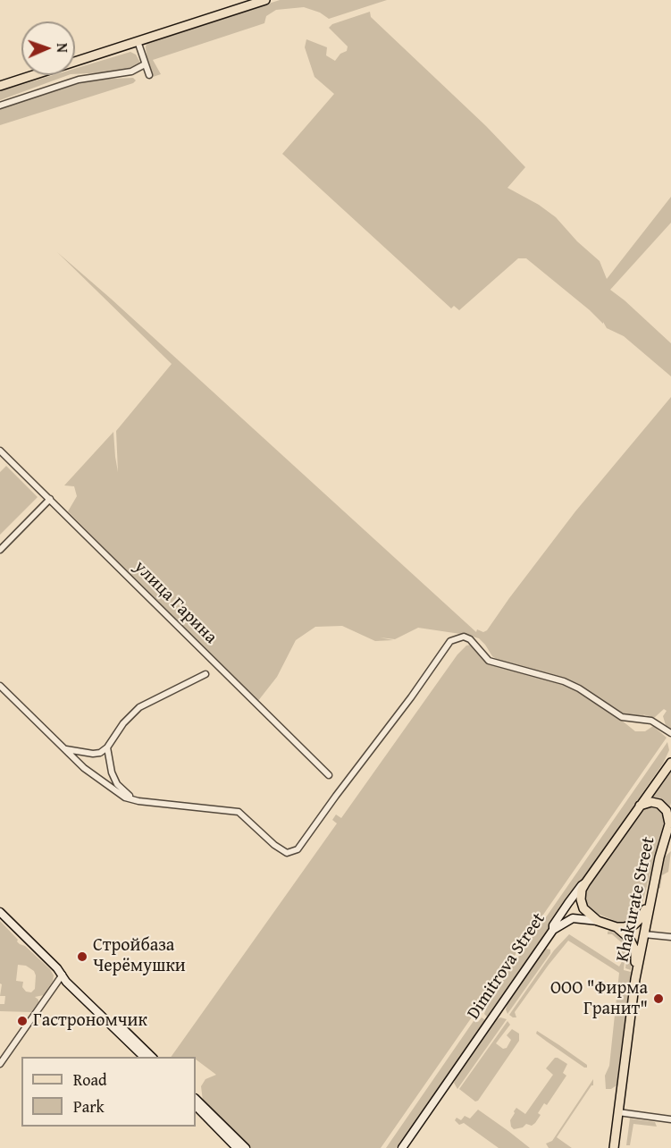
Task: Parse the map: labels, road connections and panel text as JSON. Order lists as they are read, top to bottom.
{
  "streets": {
    "main road": ["Khakurate Street", "Dimitrova Street"],
    "street": ["улица Гарина"]
  },
  "places": ["Стройбаза Черёмушки", "ООО \"Фирма Гранит\"", "Гастрономчик"],
  "legend": ["Road", "Park"],
  "north": "right"
}
